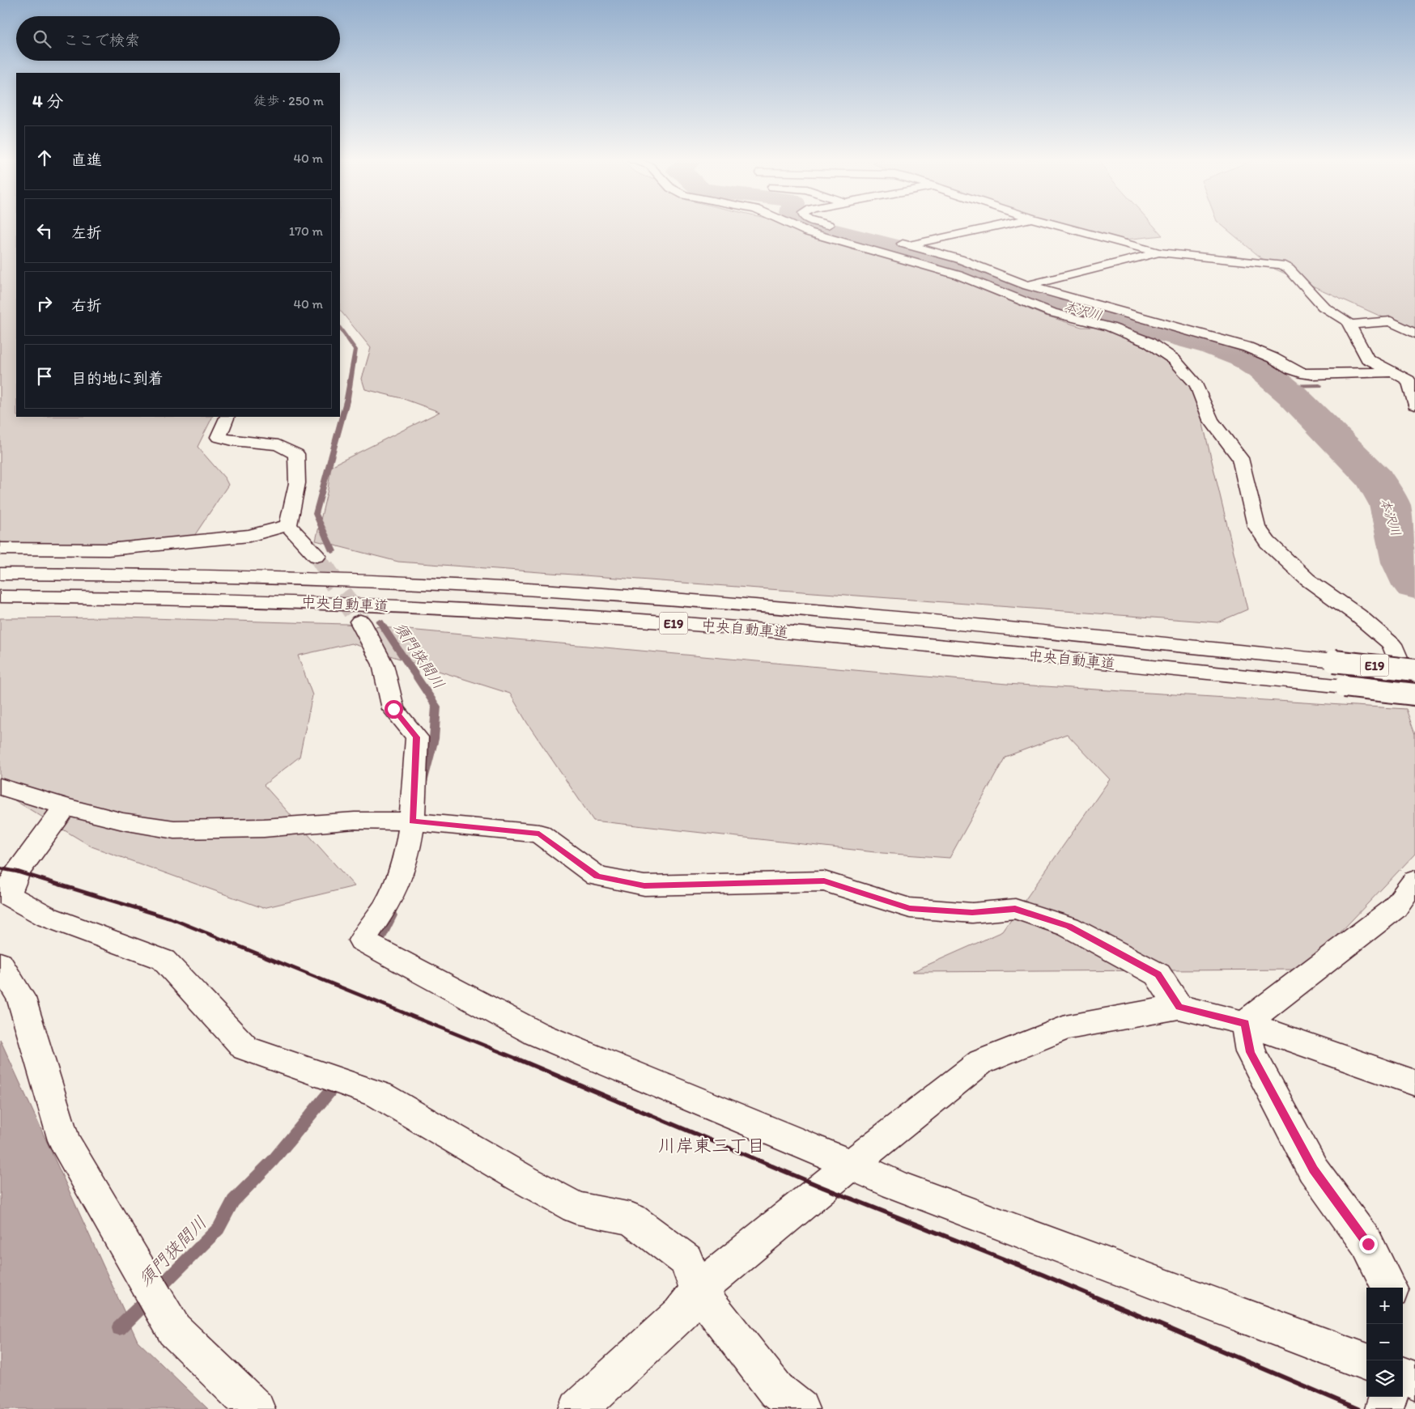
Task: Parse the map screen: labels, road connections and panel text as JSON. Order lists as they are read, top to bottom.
{
  "streets": {
    "main road": ["中央自動車道", "E19"]
  },
  "districts": ["川岸東三丁目"],
  "water": ["本沢川", "須門狭間川"],
  "page": {
    "search": "ここで検索",
    "heading": ["4 分", "徒歩 · 250 m"],
    "list": [
      ["直進", "40 m"],
      ["左折", "170 m"],
      ["右折", "40 m"],
      "目的地に到着"
    ],
    "map_buttons": ["+", "−"]
  }
}
